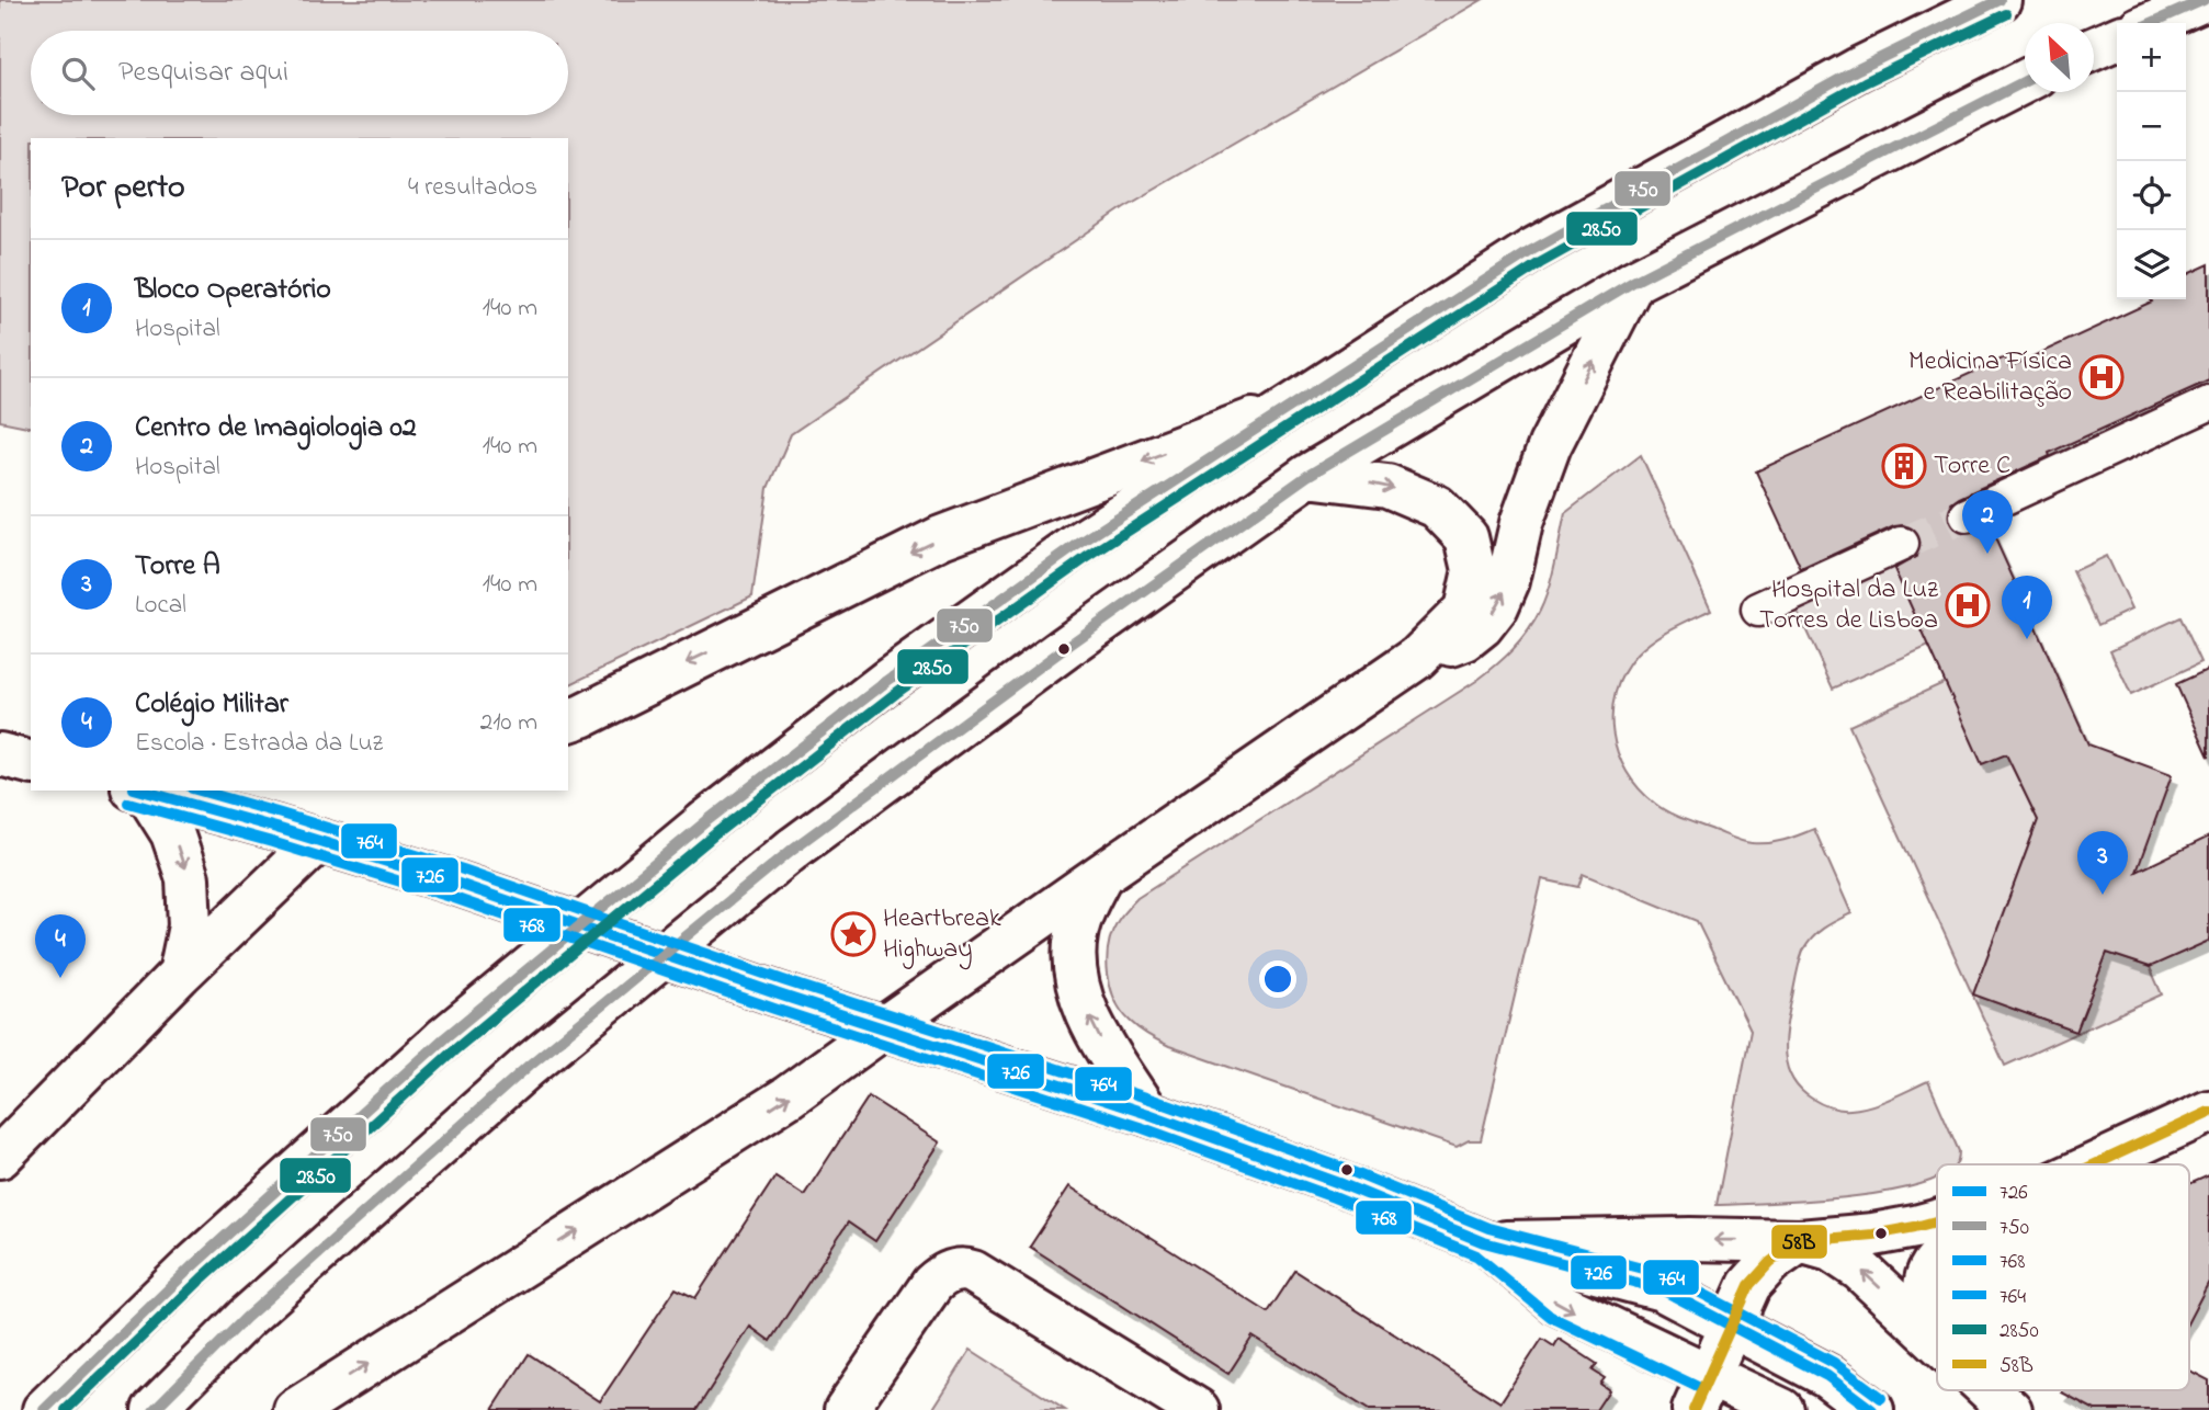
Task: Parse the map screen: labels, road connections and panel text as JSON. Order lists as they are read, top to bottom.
{
  "places": {
    "hospital": ["Medicina Física e Reabilitação", "Hospital da Luz Torres de Lisboa"],
    "building": ["Torre C"],
    "place": ["Heartbreak Highway"]
  },
  "lines": [
    "transit line 750",
    "transit line 2850",
    "transit line 726",
    "transit line 764",
    "transit line 768",
    "transit line 58B"
  ],
  "legend": [
    "726",
    "750",
    "768",
    "764",
    "2850",
    "58B"
  ],
  "north": "top left",
  "page": {
    "map_buttons": ["+", "−"],
    "search": "Pesquisar aqui",
    "heading": ["Por perto", "4 resultados"],
    "list": [
      {
        "mark": "1",
        "name": "Bloco Operatório",
        "note": "Hospital",
        "value": "140 m"
      },
      {
        "mark": "2",
        "name": "Centro de Imagiologia 02",
        "note": "Hospital",
        "value": "140 m"
      },
      {
        "mark": "3",
        "name": "Torre A",
        "note": "Local",
        "value": "140 m"
      },
      {
        "mark": "4",
        "name": "Colégio Militar",
        "note": "Escola · Estrada da Luz",
        "value": "210 m"
      }
    ],
    "pins": [
      "2",
      "1",
      "3",
      "4"
    ]
  }
}
